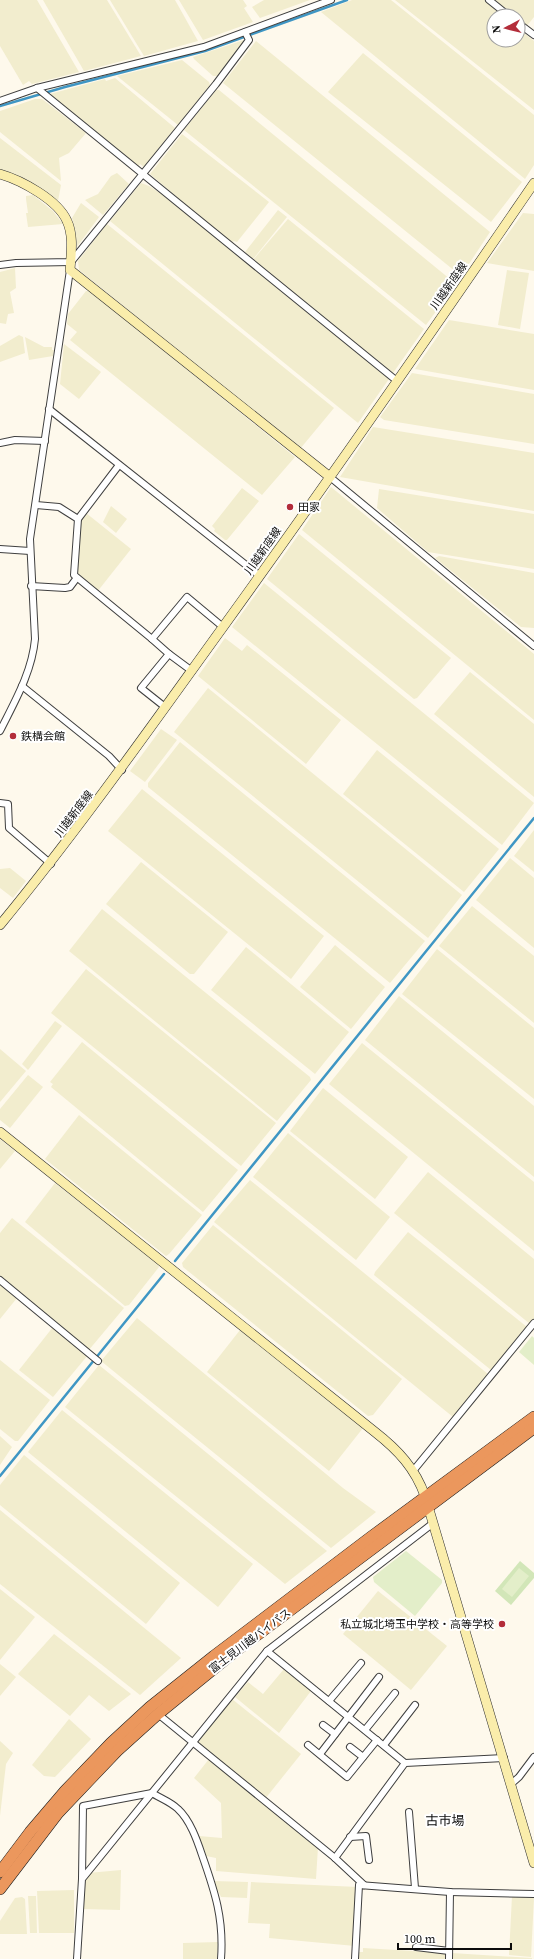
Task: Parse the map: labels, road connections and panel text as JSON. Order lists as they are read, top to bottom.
{
  "streets": {
    "highway": ["富士見川越バイパス"],
    "street": ["川越新座線"]
  },
  "districts": ["古市場"],
  "places": ["田家", "鉄構会館", "私立城北埼玉中学校・高等学校"],
  "scale_bar": "100 m",
  "north": "left"
}
